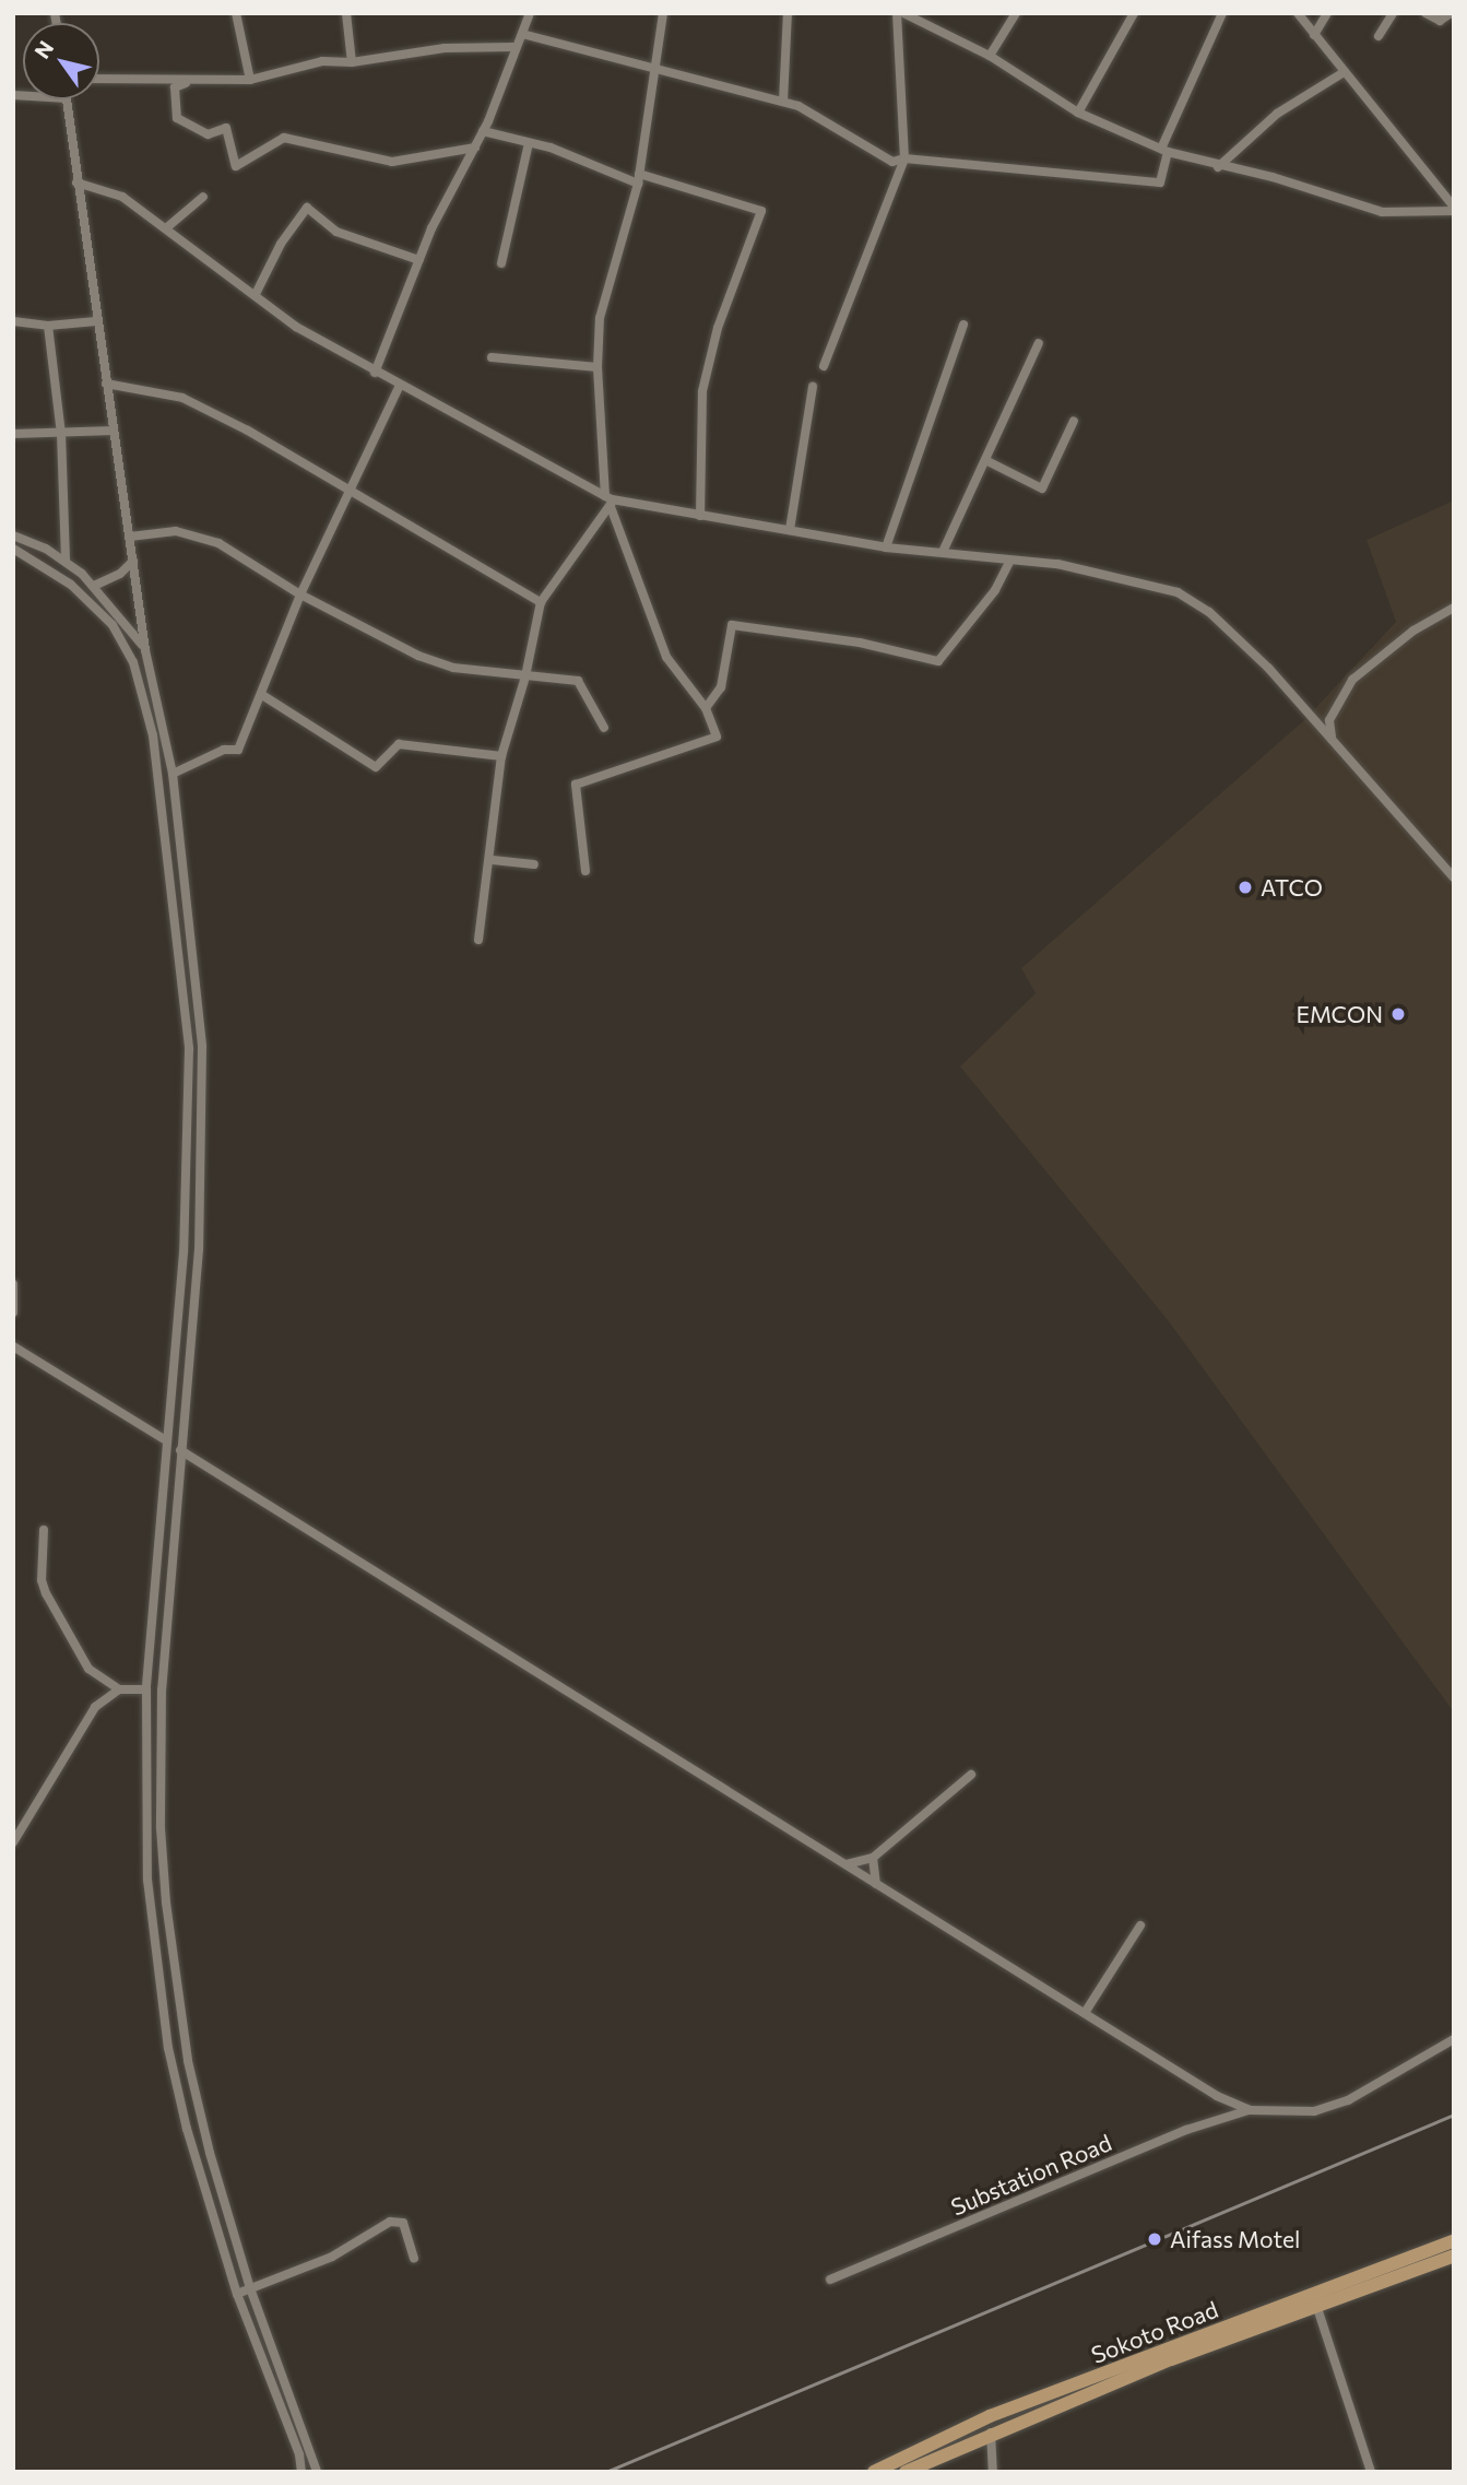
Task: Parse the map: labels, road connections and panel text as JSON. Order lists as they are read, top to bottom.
{
  "streets": {
    "main road": ["Sokoto Road"],
    "street": ["Substation Road"]
  },
  "places": ["ATCO", "EMCON", "Aifass Motel"],
  "north": "top left"
}
